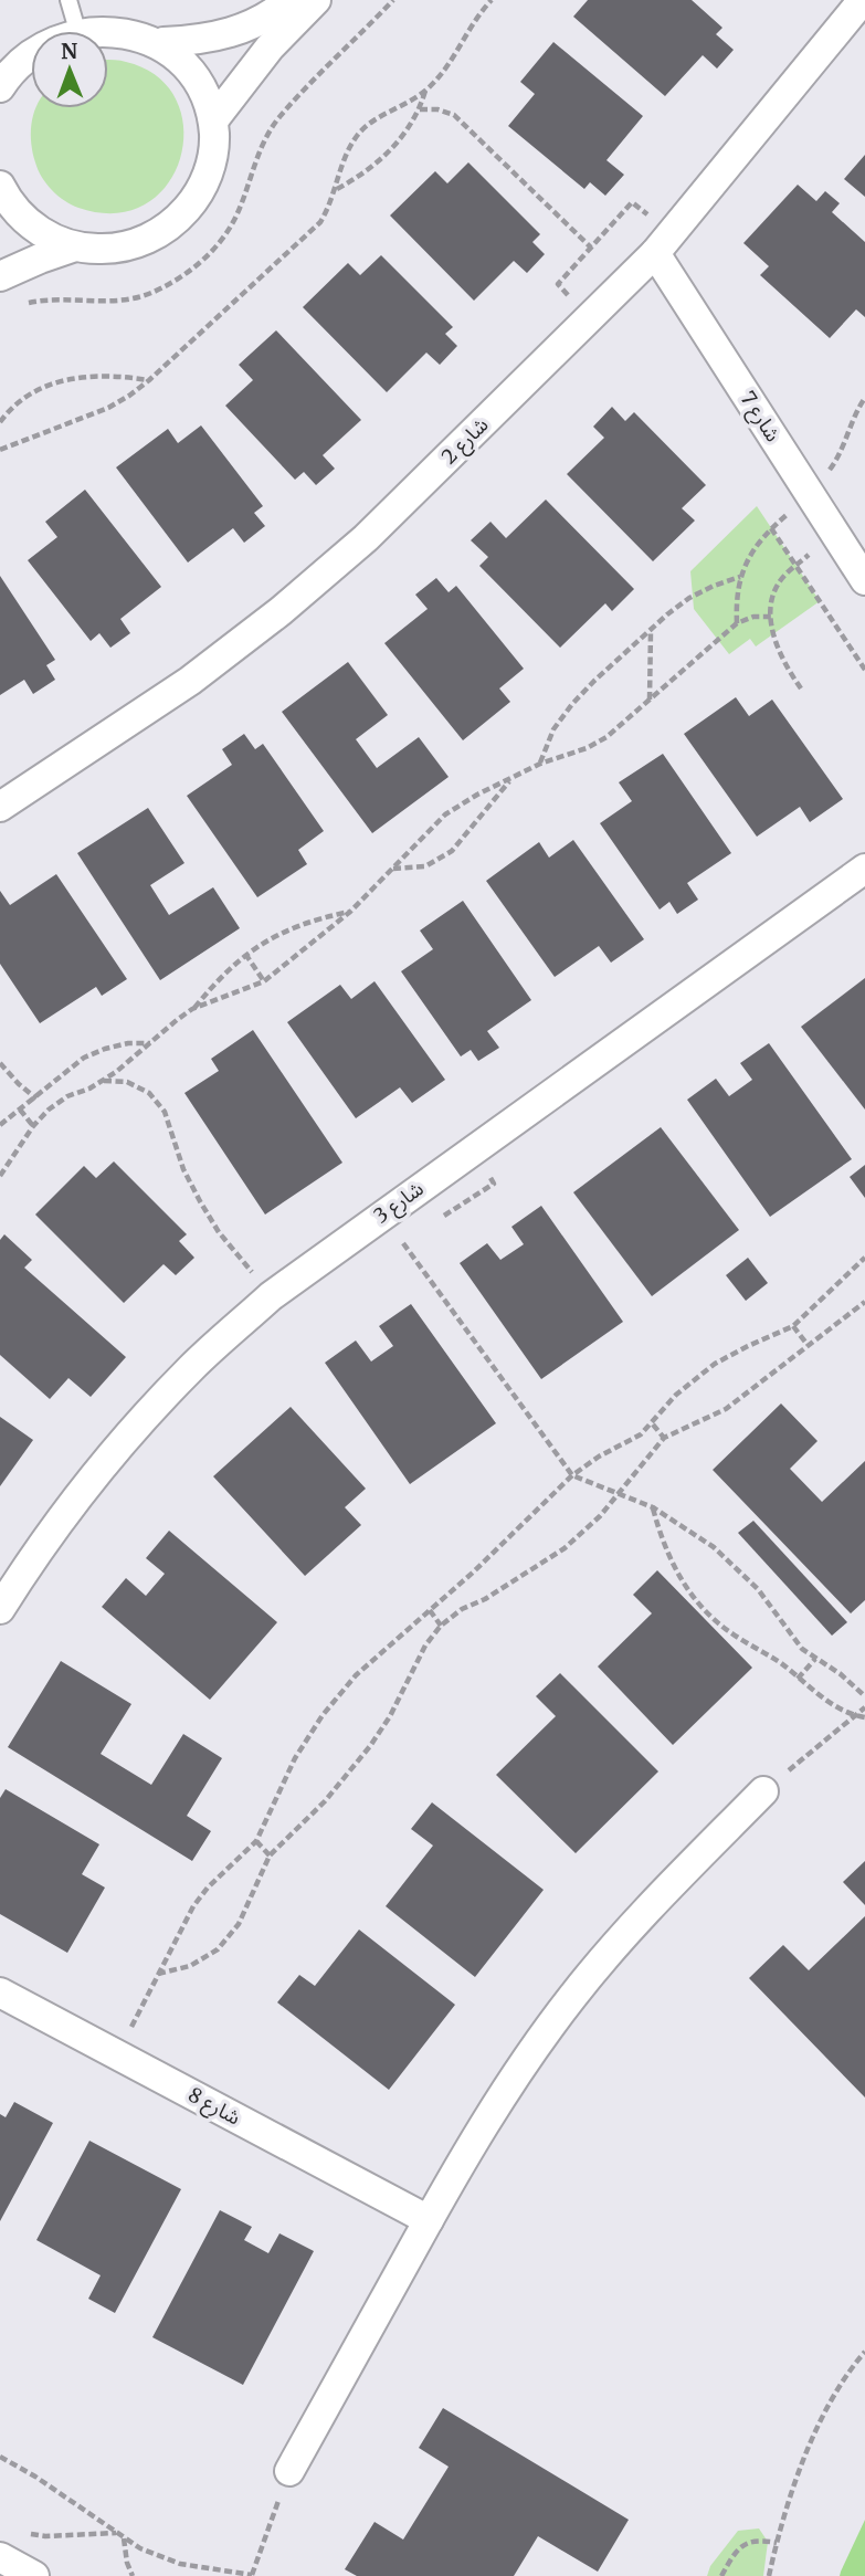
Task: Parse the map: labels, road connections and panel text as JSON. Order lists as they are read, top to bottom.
{
  "streets": {
    "street": [
      "شارع 7",
      "شارع 2",
      "شارع 3",
      "شارع 8"
    ]
  },
  "crossings": [
    ["شارع 7", "شارع 2"]
  ],
  "north": "top"
}
